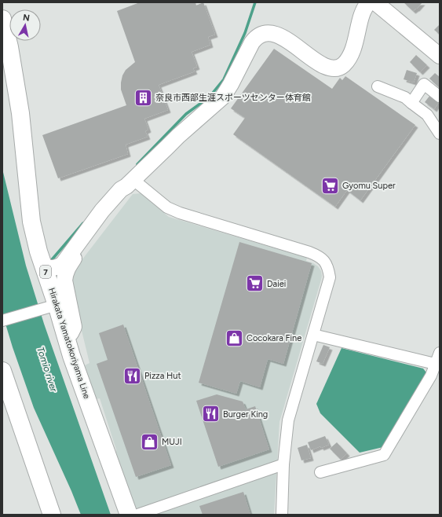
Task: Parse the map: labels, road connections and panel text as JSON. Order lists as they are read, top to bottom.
{
  "streets": {
    "main road": ["7", "Hirakata Yamatokoriyama Line"]
  },
  "water": ["Tomio river"],
  "places": {
    "building": ["奈良市西部生涯スポーツセンター体育館"],
    "supermarket": ["Gyomu Super", "Daiei"],
    "shop": ["Cocokara Fine", "MUJI"],
    "restaurant": ["Pizza Hut", "Burger King"]
  },
  "north": "top"
}
